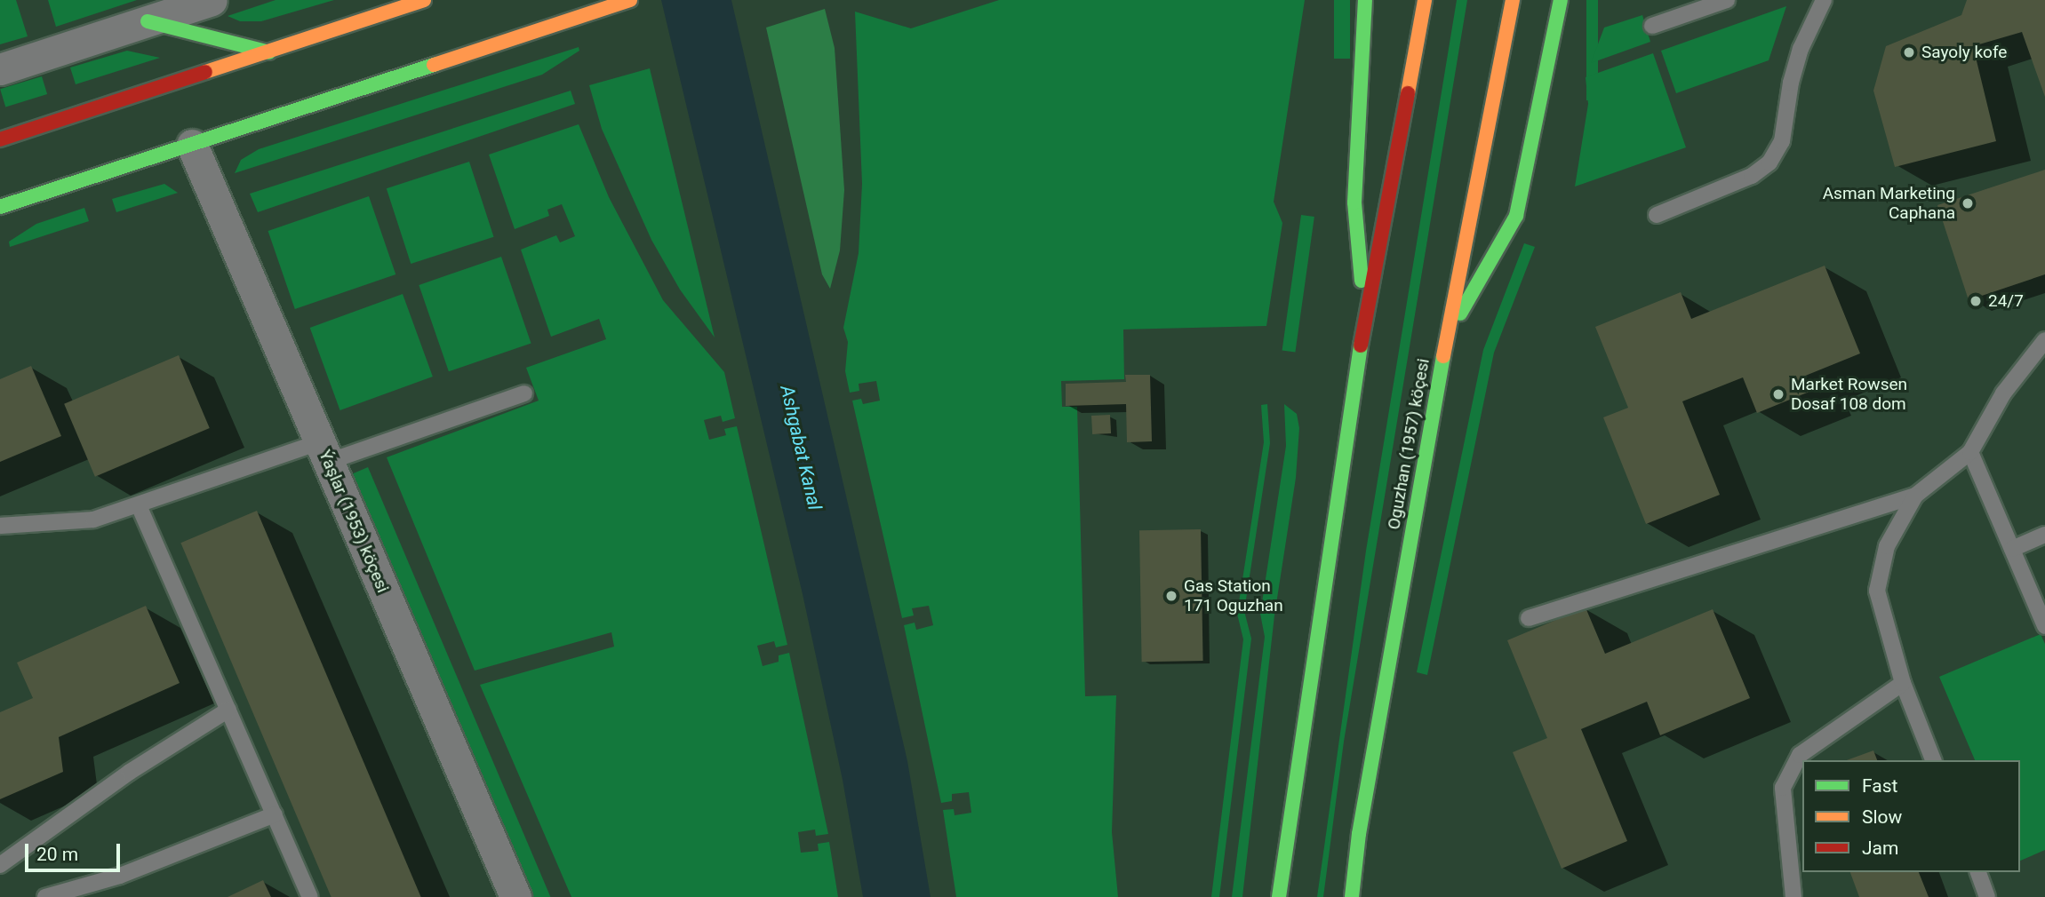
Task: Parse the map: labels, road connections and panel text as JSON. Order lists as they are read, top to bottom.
{
  "streets": {
    "main road": ["Oguzhan (1957) köçesi"],
    "street": ["Ýaşlar (1953) köçesi"]
  },
  "water": ["Ashgabat Kanal"],
  "places": [
    "Sayoly kofe",
    "Asman Marketing Caphana",
    "24/7",
    "Market Rowsen Dosaf 108 dom",
    "Gas Station 171 Oguzhan"
  ],
  "legend": ["Fast", "Slow", "Jam"],
  "scale_bar": "20 m"
}
